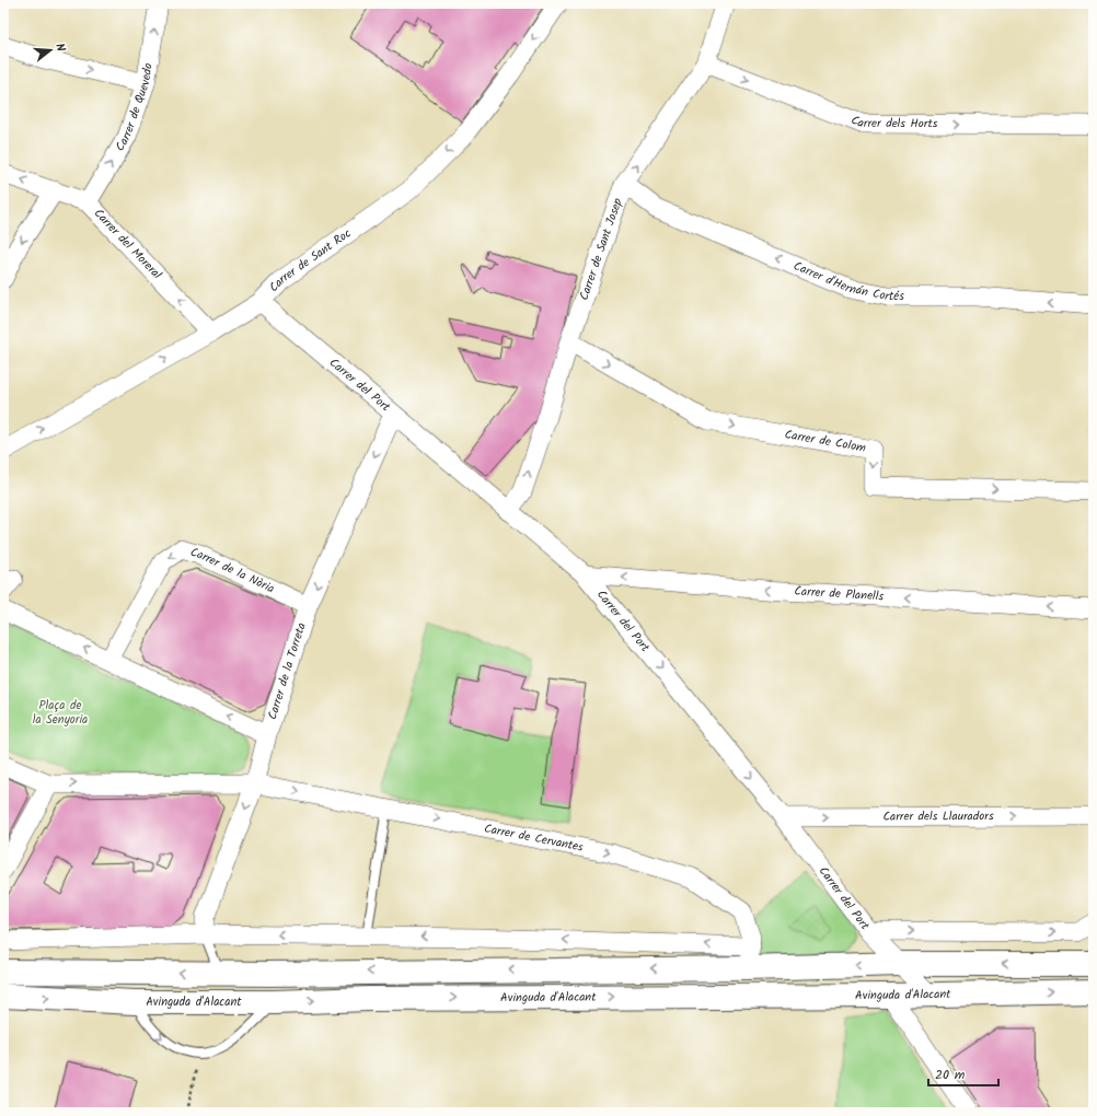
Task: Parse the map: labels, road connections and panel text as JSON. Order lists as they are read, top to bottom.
{
  "streets": {
    "main road": ["Avinguda d'Alacant"],
    "street": [
      "Carrer de Quevedo",
      "Carrer dels Horts",
      "Carrer del Moreral",
      "Carrer de Sant Josep",
      "Carrer de Sant Roc",
      "Carrer d'Hernán Cortés",
      "Carrer del Port",
      "Carrer de Colom",
      "Carrer de la Nòria",
      "Carrer de Planells",
      "Carrer de la Torreta",
      "Carrer dels Llauradors",
      "Carrer de Cervantes"
    ]
  },
  "crossings": [
    ["Carrer de Quevedo", "Carrer del Moreral"],
    ["Carrer dels Horts", "Carrer de Sant Josep"],
    ["Carrer del Moreral", "Carrer de Sant Roc"],
    ["Carrer de Sant Josep", "Carrer d'Hernán Cortés"],
    ["Carrer de Sant Josep", "Carrer del Port"],
    ["Carrer de Sant Josep", "Carrer de Colom"],
    ["Carrer de Sant Roc", "Carrer del Port"],
    ["Carrer del Port", "Carrer de Planells"],
    ["Carrer del Port", "Carrer de la Torreta"],
    ["Carrer del Port", "Carrer dels Llauradors"],
    ["Carrer del Port", "Avinguda d'Alacant"],
    ["Carrer de la Nòria", "Carrer de la Torreta"],
    ["Carrer de la Torreta", "Carrer de Cervantes"]
  ],
  "one_way": [
    "Carrer de Quevedo",
    "Carrer dels Horts",
    "Carrer del Moreral",
    "Carrer de Sant Josep",
    "Carrer d'Hernán Cortés",
    "Carrer de Colom",
    "Carrer de Planells",
    "Carrer de la Torreta"
  ],
  "parks": ["Plaça de la Senyoria"],
  "scale_bar": "20 m",
  "north": "right"
}
